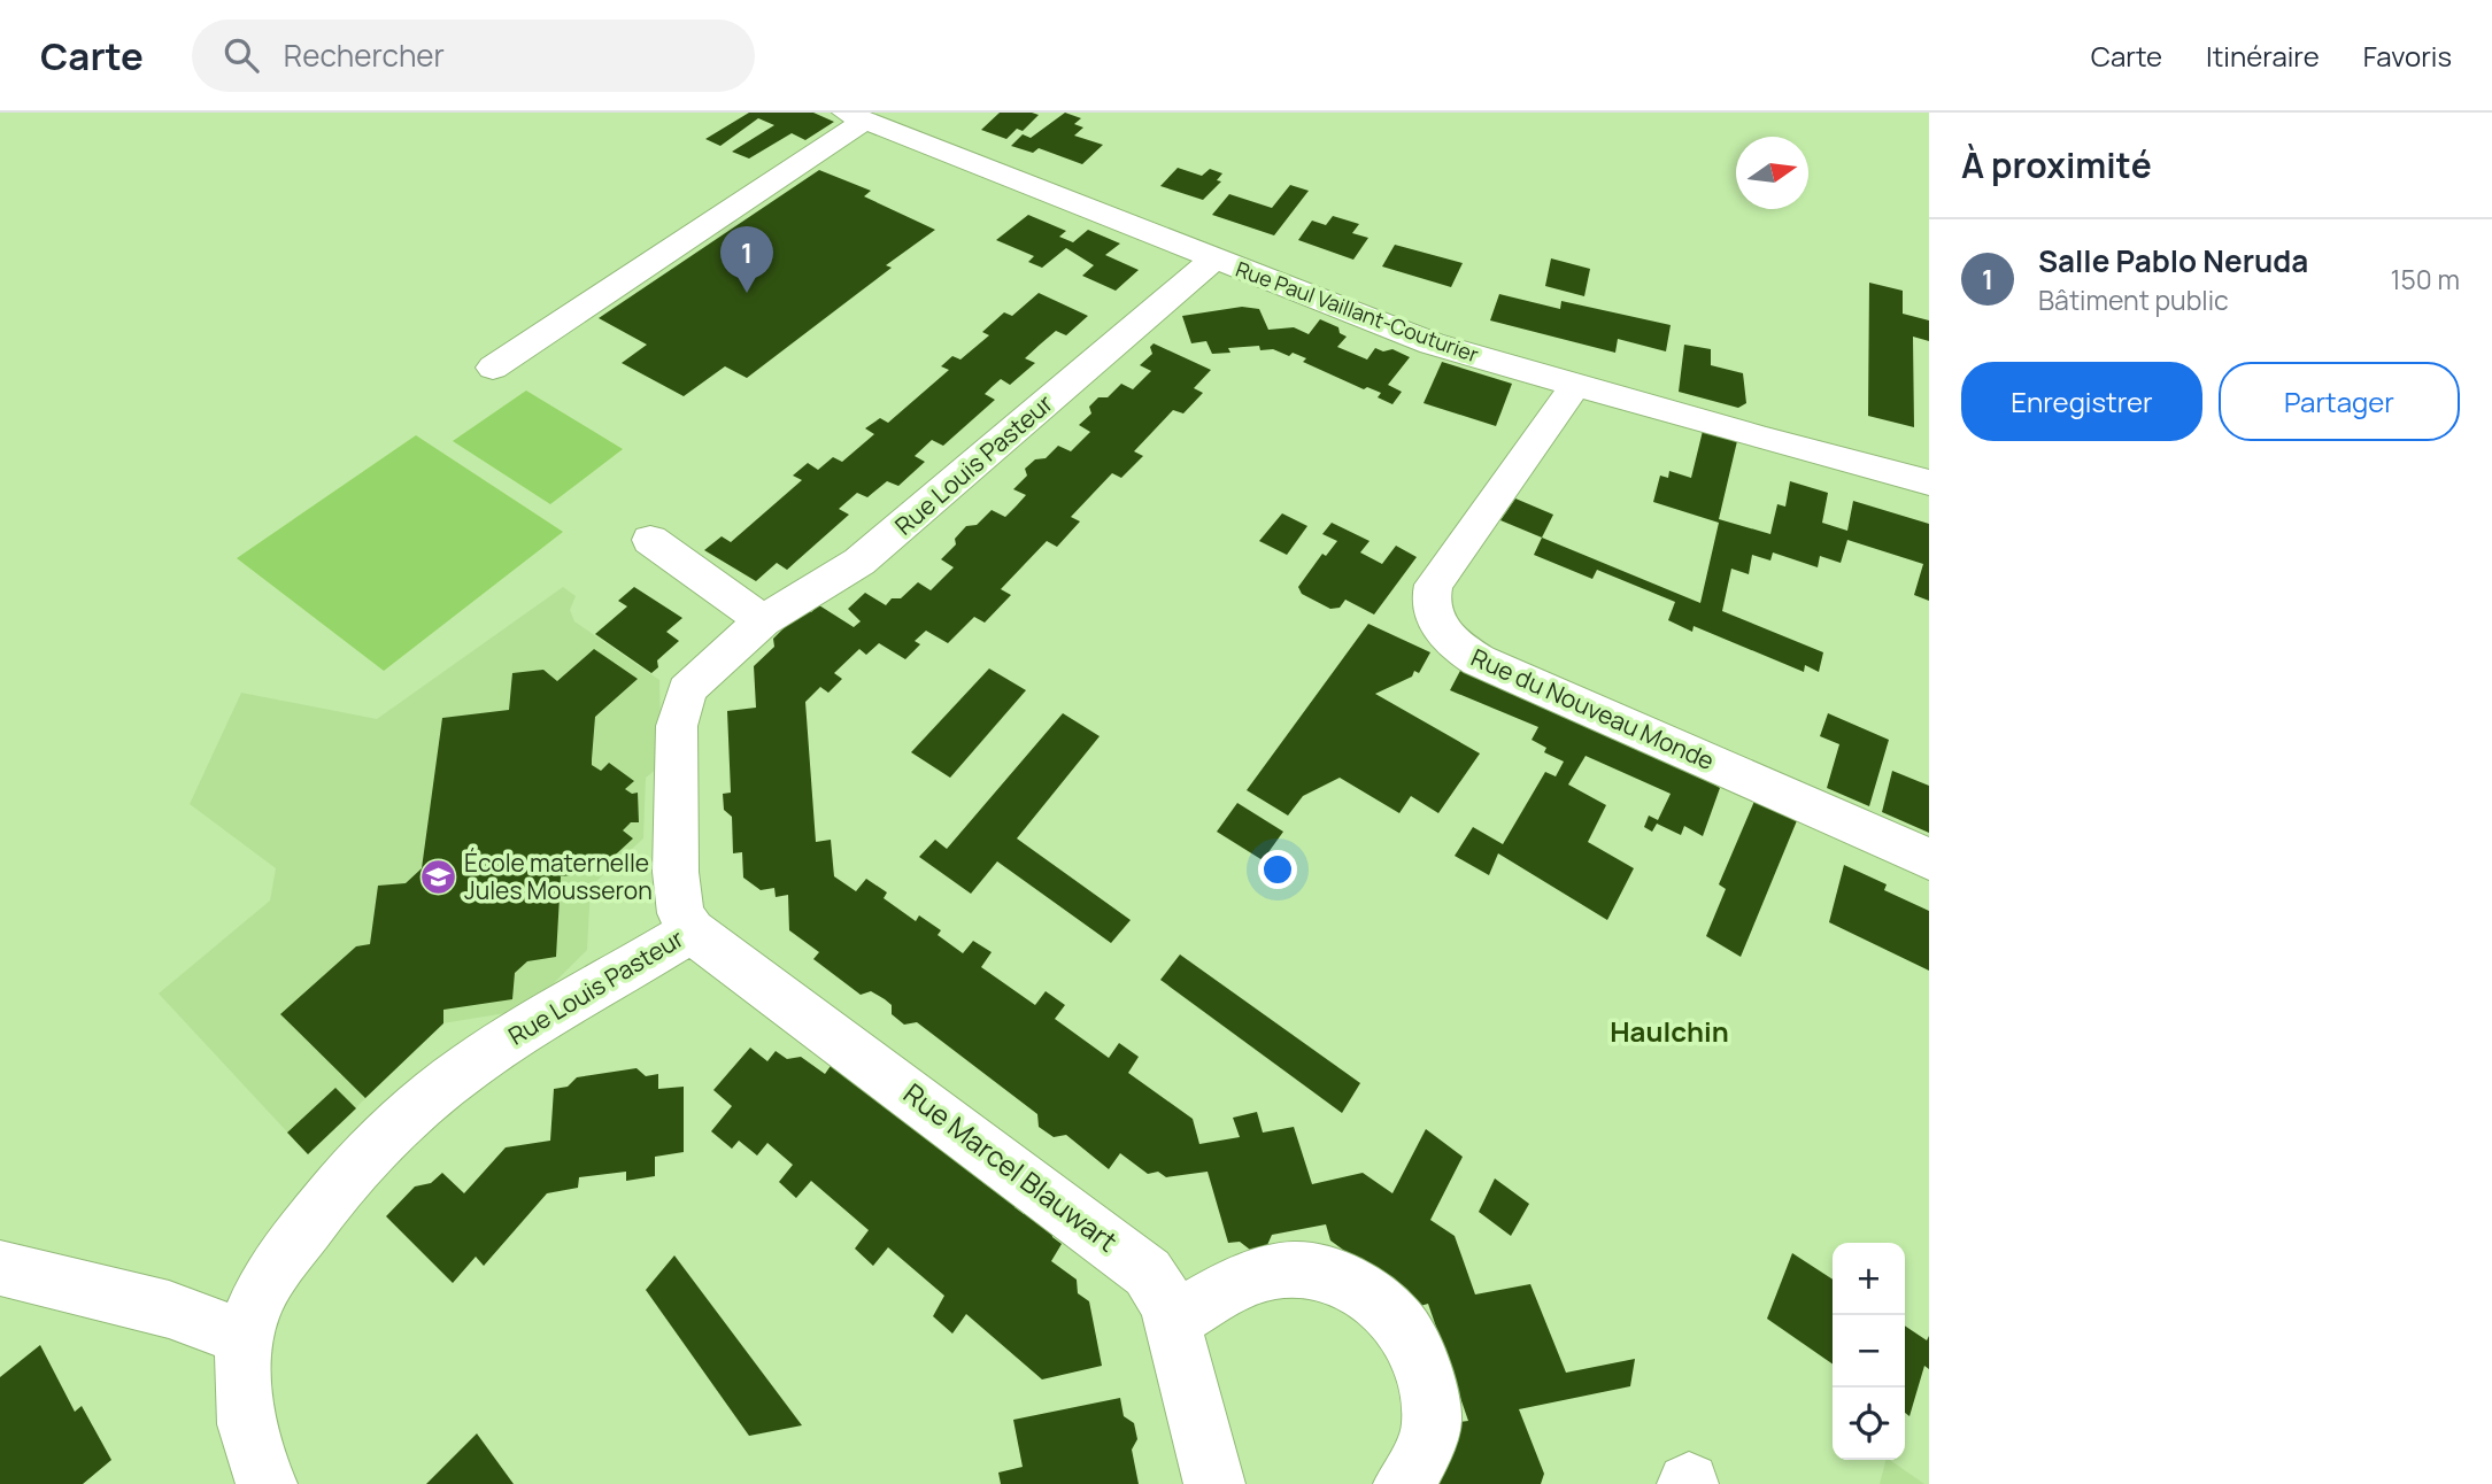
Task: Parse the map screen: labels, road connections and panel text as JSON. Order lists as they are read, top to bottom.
{
  "streets": {
    "street": [
      "Rue Paul Vaillant-Couturier",
      "Rue Louis Pasteur",
      "Rue du Nouveau Monde",
      "Rue Marcel Blauwart"
    ]
  },
  "crossings": [
    ["Rue Paul Vaillant-Couturier", "Rue Louis Pasteur"],
    ["Rue Paul Vaillant-Couturier", "Rue du Nouveau Monde"],
    ["Rue Louis Pasteur", "Rue Marcel Blauwart"]
  ],
  "districts": ["Haulchin"],
  "places": {
    "school or university": ["École maternelle Jules Mousseron"]
  },
  "north": "right",
  "page": {
    "header": "Carte",
    "search": "Rechercher",
    "nav": ["Carte", "Itinéraire", "Favoris"],
    "heading": "À proximité",
    "list": [
      {
        "mark": "1",
        "name": "Salle Pablo Neruda",
        "note": "Bâtiment public",
        "value": "150 m"
      }
    ],
    "pins": "1",
    "buttons": ["Enregistrer", "Partager"],
    "map_buttons": ["+", "−"]
  }
}
